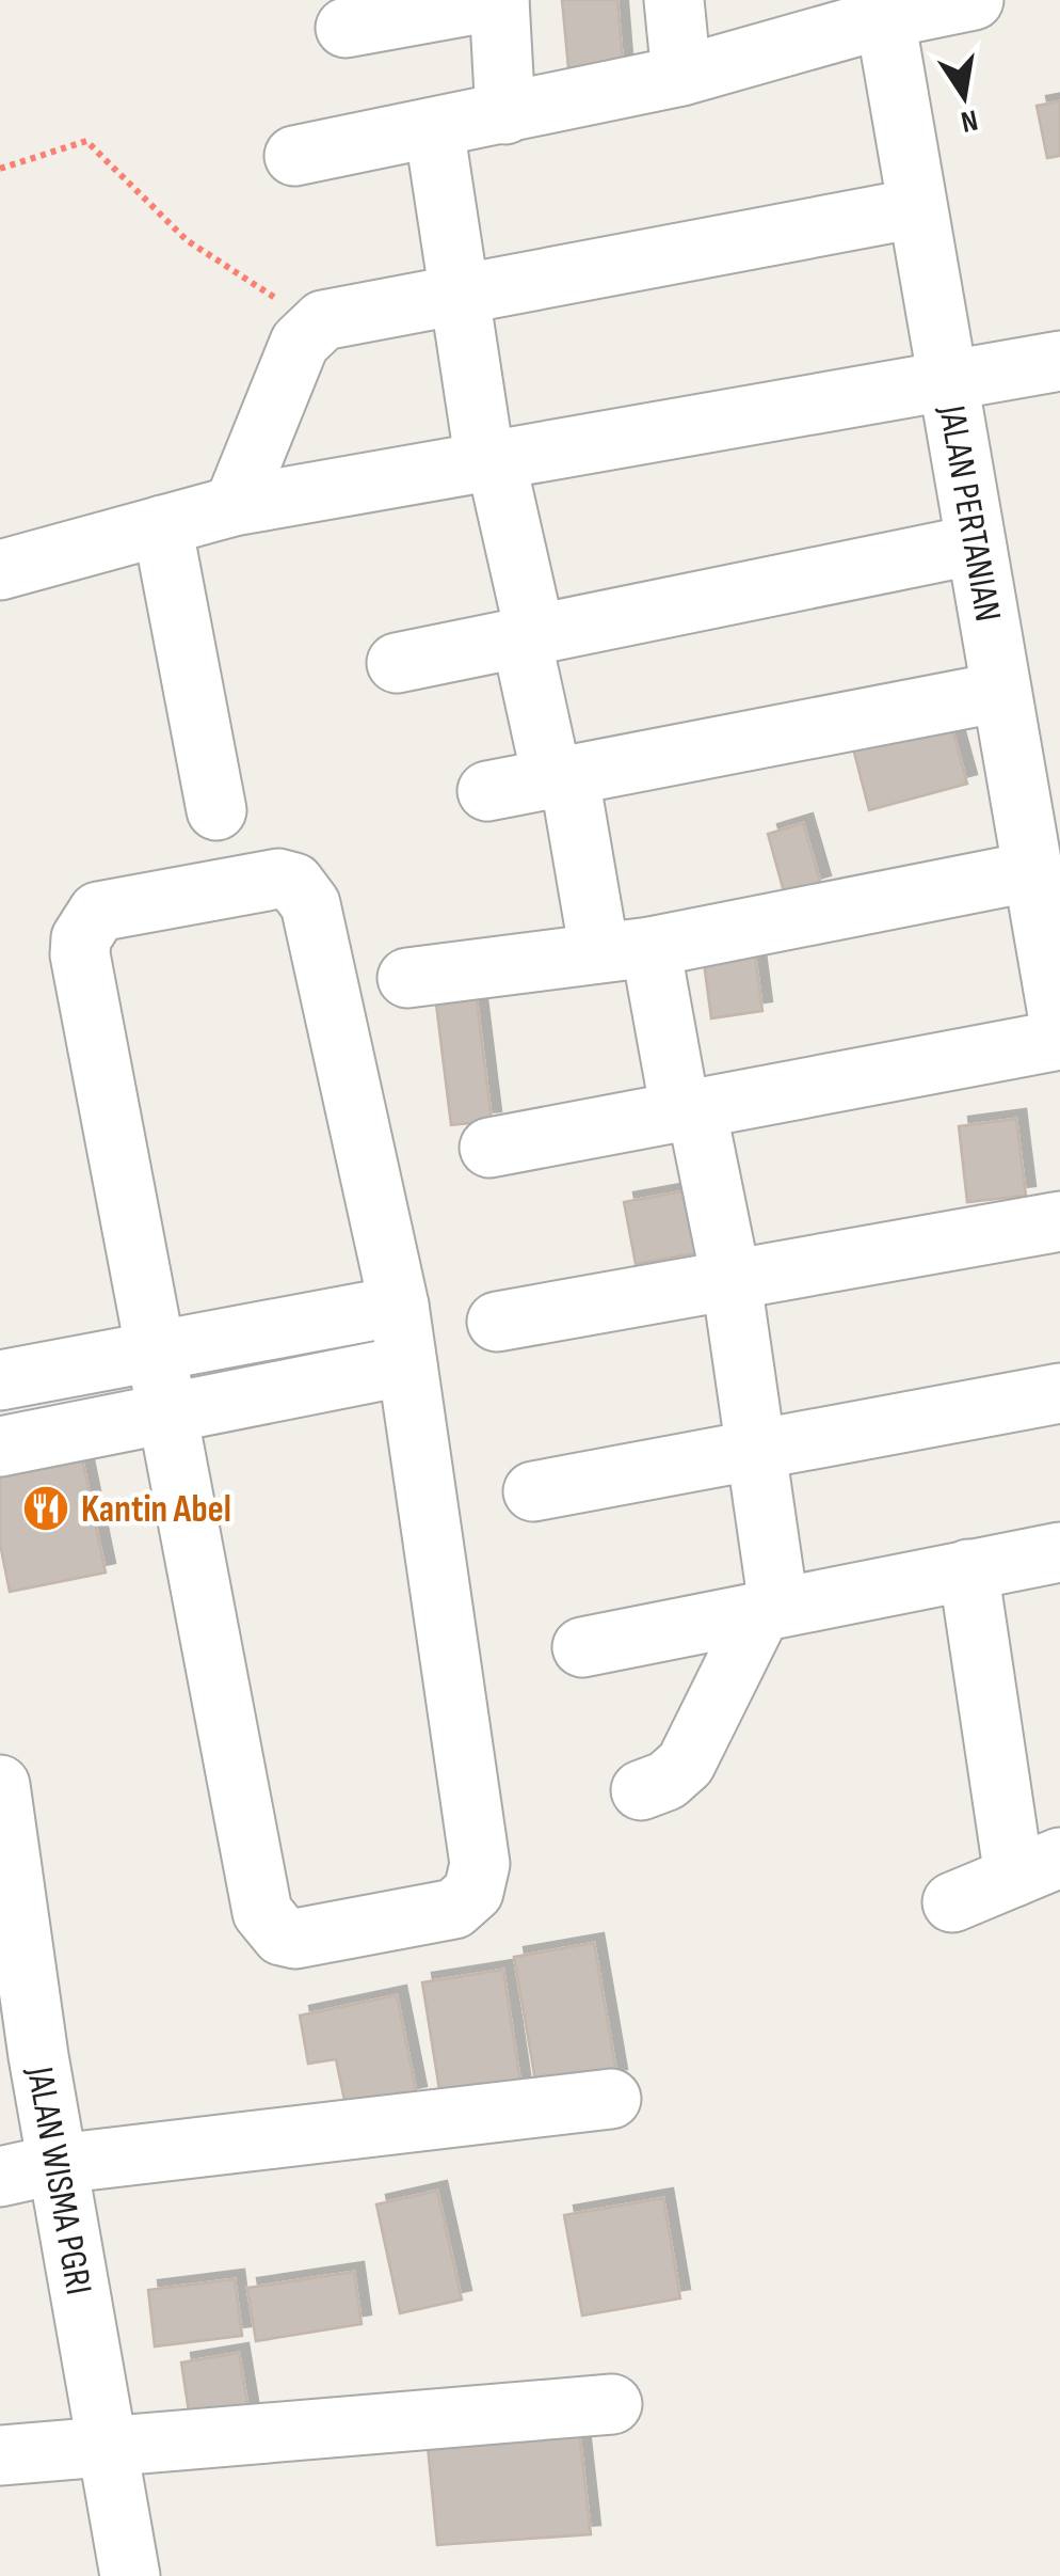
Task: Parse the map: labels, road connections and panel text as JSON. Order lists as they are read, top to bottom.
{
  "streets": {
    "street": ["JALAN PERTANIAN", "JALAN WISMA PGRI"]
  },
  "places": {
    "restaurant": ["Kantin Abel"]
  },
  "north": "bottom"
}
